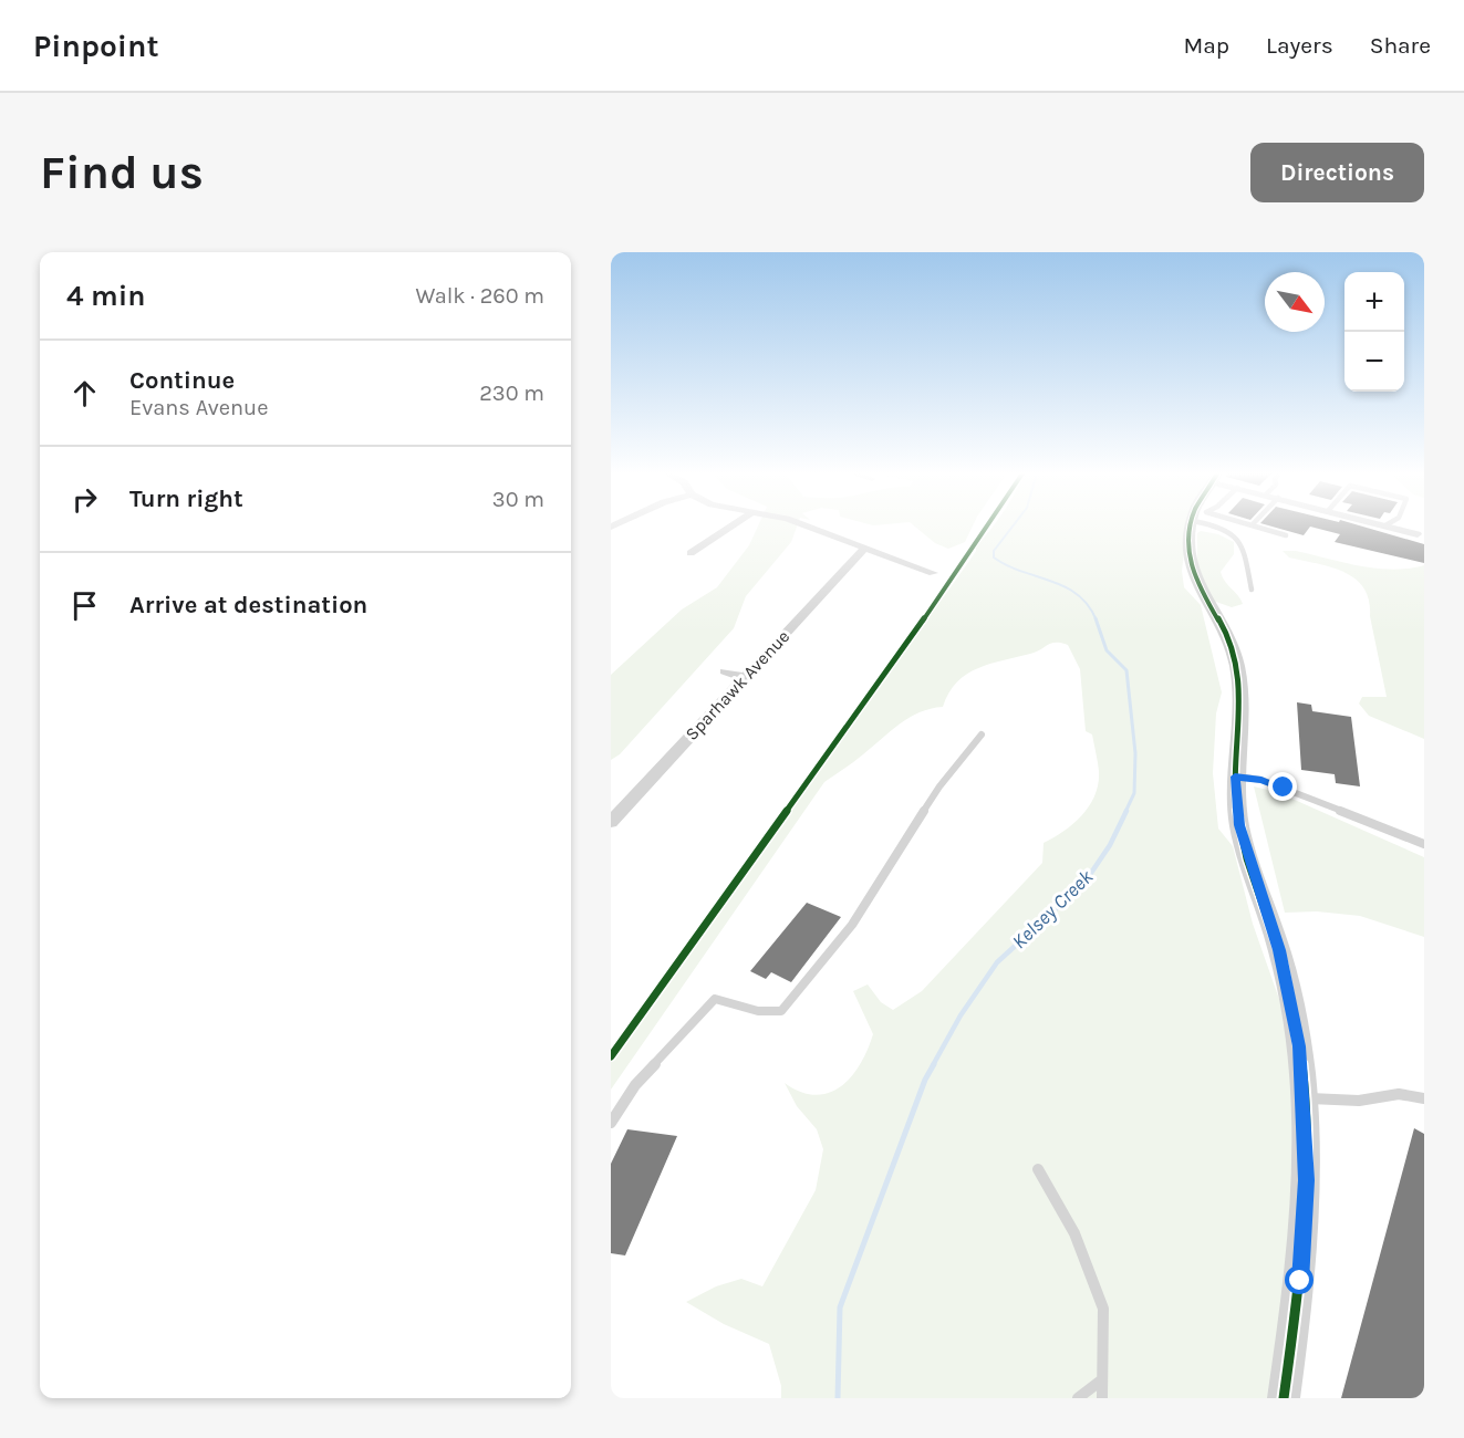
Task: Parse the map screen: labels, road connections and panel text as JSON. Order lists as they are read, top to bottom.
{
  "streets": {
    "street": ["Sparhawk Avenue"]
  },
  "water": ["Kelsey Creek"],
  "north": "bottom right",
  "page": {
    "header": "Pinpoint",
    "nav": ["Map", "Layers", "Share"],
    "buttons": "Directions",
    "title": "Find us",
    "heading": ["4 min", "Walk · 260 m"],
    "map_buttons": ["+", "−"],
    "list": [
      ["Continue", "Evans Avenue", "230 m"],
      ["Turn right", "30 m"],
      "Arrive at destination"
    ]
  }
}
